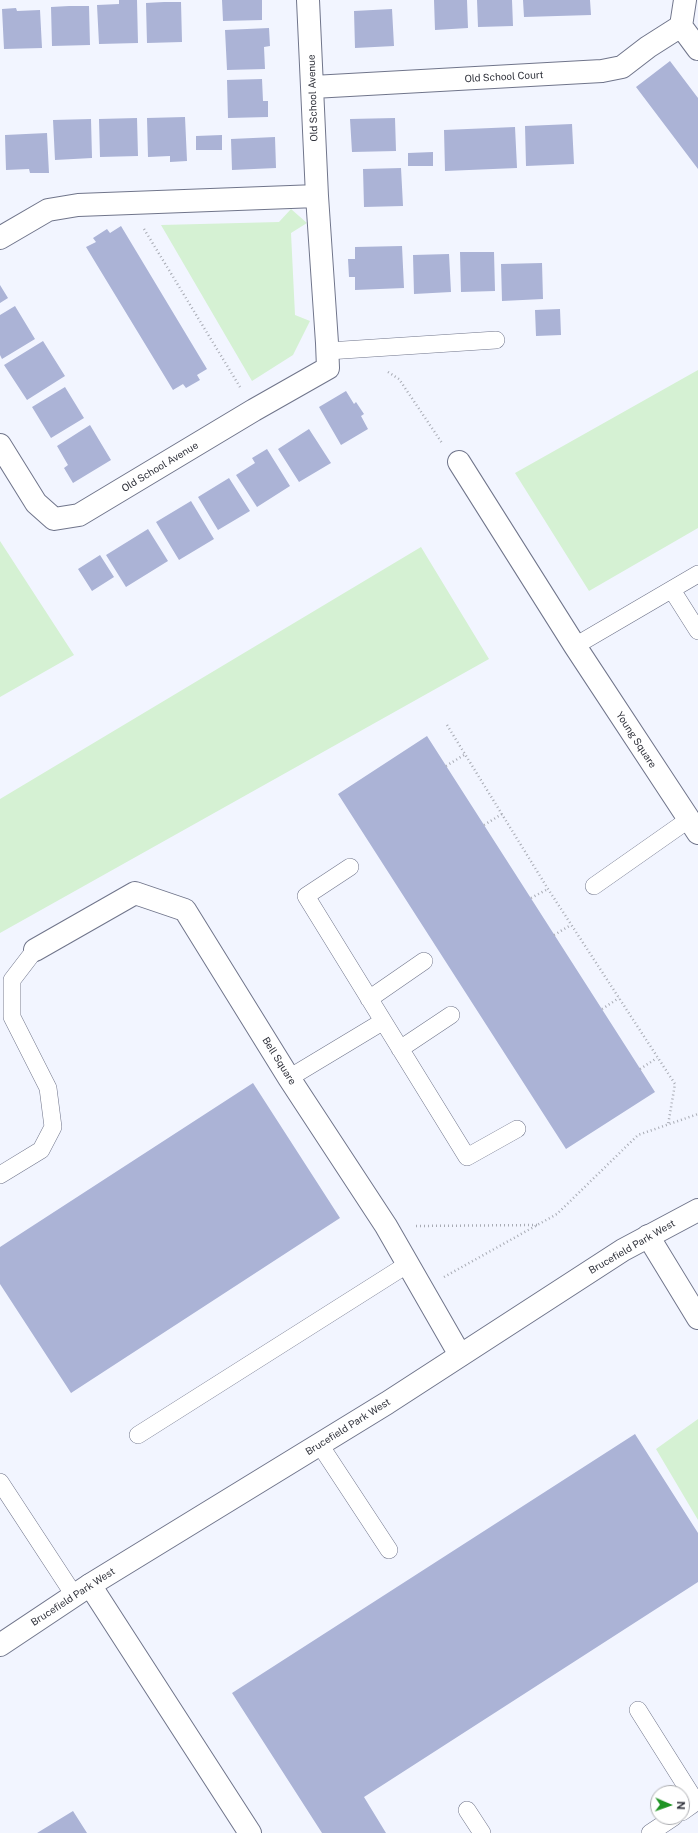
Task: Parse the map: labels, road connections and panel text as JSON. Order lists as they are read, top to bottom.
{
  "streets": {
    "street": [
      "Old School Court",
      "Old School Avenue",
      "Young Square",
      "Bell Square",
      "Brucefield Park West"
    ]
  },
  "crossings": [
    ["Old School Court", "Old School Avenue"],
    ["Bell Square", "Brucefield Park West"]
  ],
  "north": "right"
}
